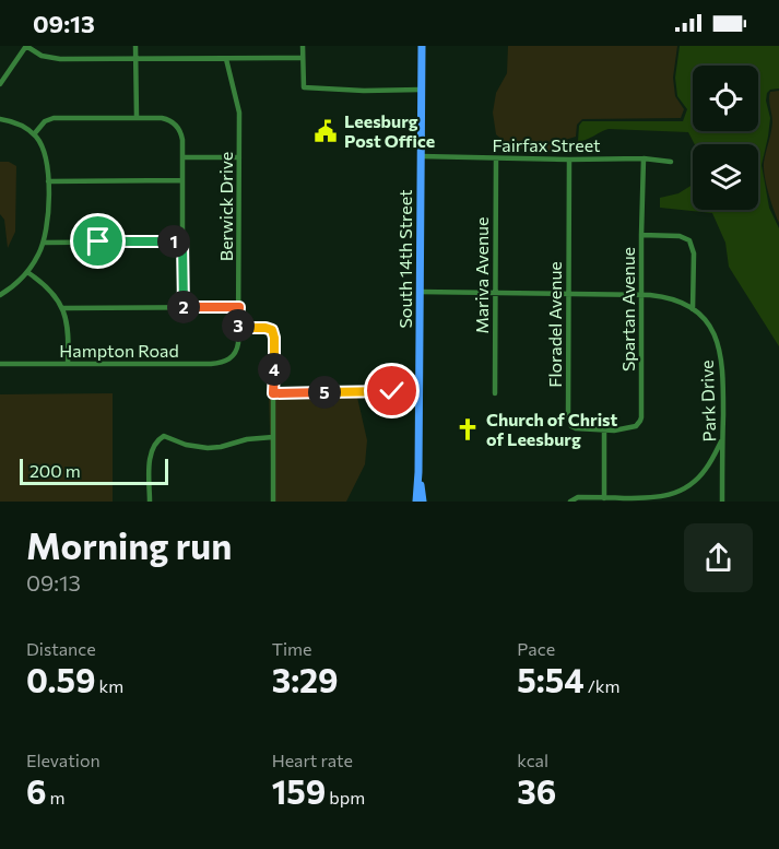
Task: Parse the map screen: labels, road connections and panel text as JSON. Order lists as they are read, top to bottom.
{
  "streets": {
    "highway": ["South 14th Street"],
    "street": [
      "Fairfax Street",
      "Berwick Drive",
      "Mariva Avenue",
      "Spartan Avenue",
      "Floradel Avenue",
      "Hampton Road",
      "Park Drive"
    ]
  },
  "crossings": [
    ["Fairfax Street", "South 14th Street"],
    ["Fairfax Street", "Mariva Avenue"],
    ["Fairfax Street", "Spartan Avenue"],
    ["Fairfax Street", "Floradel Avenue"],
    ["Berwick Drive", "Hampton Road"],
    ["Spartan Avenue", "Floradel Avenue"]
  ],
  "places": {
    "public building": ["Leesburg Post Office"],
    "church": ["Church of Christ of Leesburg"]
  },
  "scale_bar": "200 m",
  "page": {
    "status": "09:13",
    "pins": [
      "1",
      "2",
      "3",
      "4",
      "5"
    ],
    "scale": "200 m",
    "heading": ["Morning run", "09:13"],
    "stats": [
      ["Distance", "0.59 km"],
      ["Time", "3:29"],
      ["Pace", "5:54 /km"],
      ["Elevation", "6 m"],
      ["Heart rate", "159 bpm"],
      ["kcal", "36"]
    ]
  }
}
